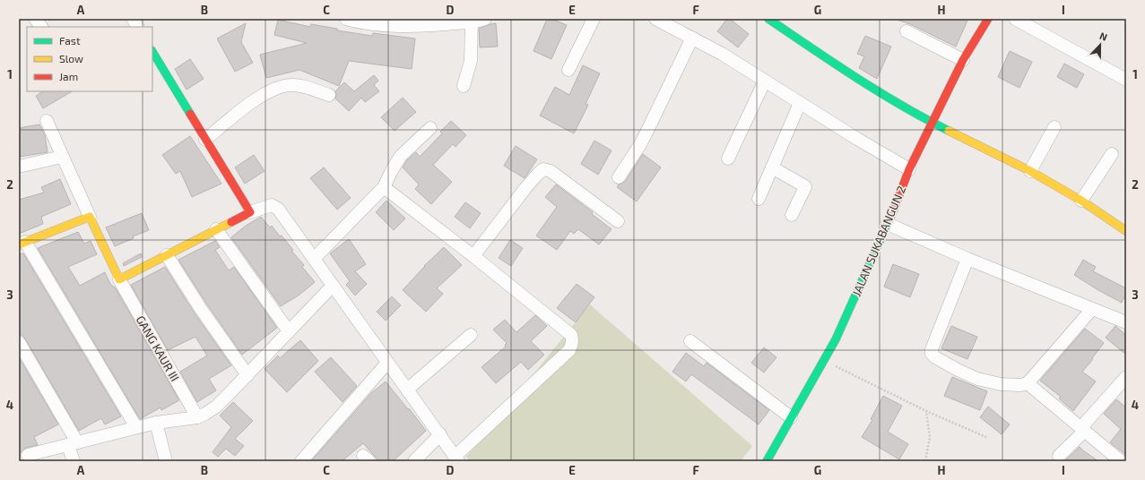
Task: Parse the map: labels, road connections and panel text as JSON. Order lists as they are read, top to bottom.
{
  "streets": {
    "street": ["JALAN SUKABANGUN 2", "GANG KAUR III"]
  },
  "legend": ["Fast", "Slow", "Jam"],
  "north": "top",
  "grid": {
    "columns": [
      "A",
      "B",
      "C",
      "D",
      "E",
      "F",
      "G",
      "H",
      "I"
    ],
    "rows": [
      "1",
      "2",
      "3",
      "4"
    ]
  }
}
